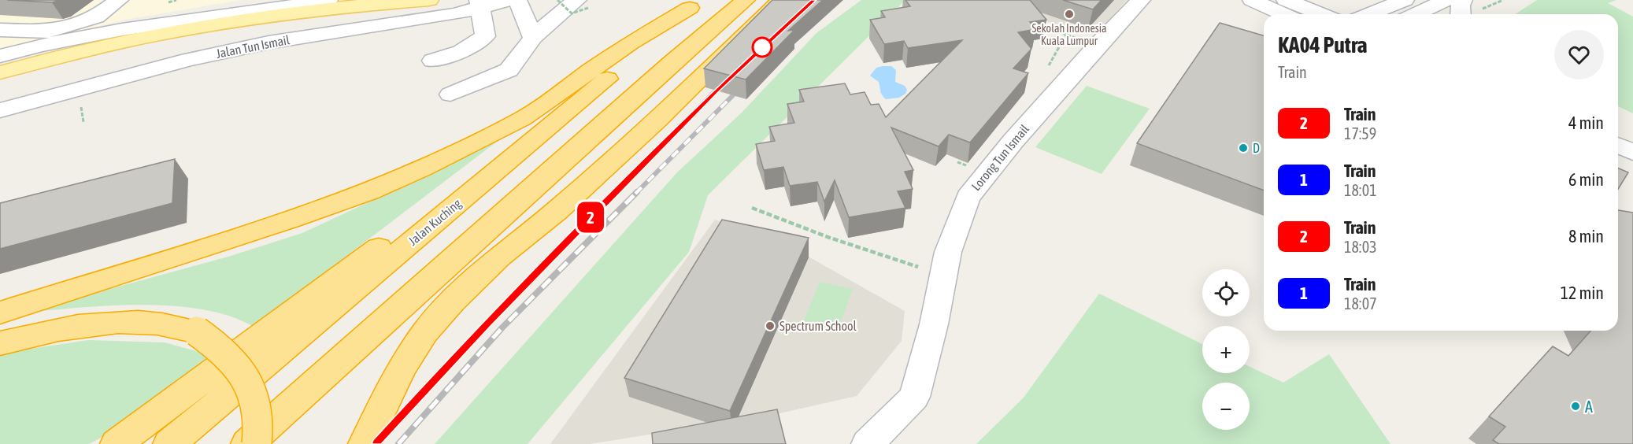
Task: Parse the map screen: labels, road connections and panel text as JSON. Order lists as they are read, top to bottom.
{
  "streets": {
    "highway": ["Jalan Kuching"],
    "street": ["Jalan Tun Ismail", "Lorong Tun Ismail"]
  },
  "places": [
    "Sekolah Indonesia Kuala Lumpur",
    "D",
    "Spectrum School",
    "A"
  ],
  "page": {
    "on_map": "2",
    "heading": ["KA04 Putra", "Train"],
    "list": [
      {
        "mark": "2",
        "name": "Train",
        "note": "17:59",
        "value": "4 min"
      },
      {
        "mark": "1",
        "name": "Train",
        "note": "18:01",
        "value": "6 min"
      },
      {
        "mark": "2",
        "name": "Train",
        "note": "18:03",
        "value": "8 min"
      },
      {
        "mark": "1",
        "name": "Train",
        "note": "18:07",
        "value": "12 min"
      }
    ],
    "map_buttons": ["+", "−"]
  }
}
